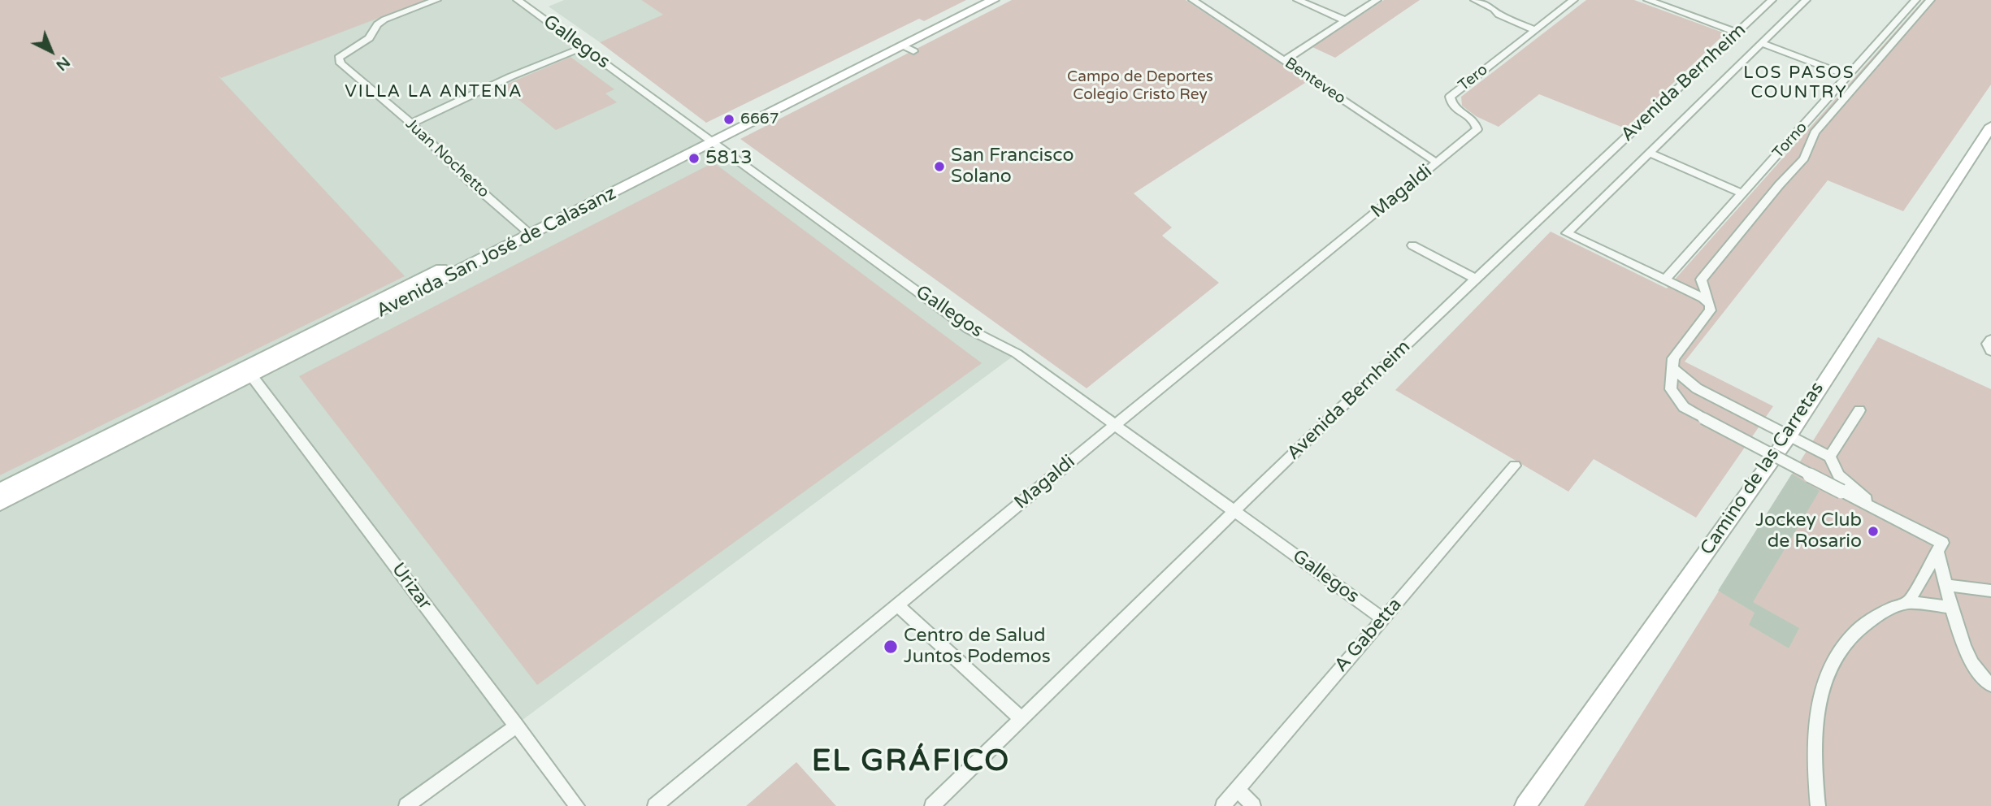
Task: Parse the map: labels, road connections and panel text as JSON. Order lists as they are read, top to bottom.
{
  "streets": {
    "main road": ["Avenida San José de Calasanz", "Camino de las Carretas"],
    "street": [
      "Gallegos",
      "Tero",
      "Benteveo",
      "Avenida Bernheim",
      "Torno",
      "Juan Nochetto",
      "Magaldi",
      "Urizar",
      "A Gabetta"
    ]
  },
  "crossings": [
    ["Gallegos", "Avenida Bernheim"],
    ["Gallegos", "Magaldi"],
    ["Gallegos", "Avenida San José de Calasanz"],
    ["Gallegos", "A Gabetta"],
    ["Tero", "Benteveo"],
    ["Tero", "Magaldi"],
    ["Benteveo", "Magaldi"],
    ["Juan Nochetto", "Avenida San José de Calasanz"],
    ["Avenida San José de Calasanz", "Urizar"]
  ],
  "districts": ["LOS PASOS COUNTRY", "VILLA LA ANTENA", "EL GRÁFICO"],
  "parks": ["Campo de Deportes Colegio Cristo Rey"],
  "places": [
    "6667",
    "5813",
    "San Francisco Solano",
    "Jockey Club de Rosario",
    "Centro de Salud Juntos Podemos"
  ],
  "north": "bottom right"
}
